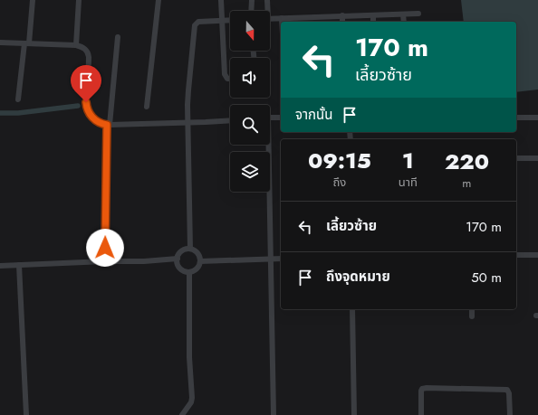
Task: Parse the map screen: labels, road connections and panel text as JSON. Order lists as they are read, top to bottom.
{
  "north": "bottom",
  "page": {
    "turn": ["170 m", "เลี้ยวซ้าย"],
    "then": "จากนั้น",
    "eta": [
      "09:15",
      "ถึง",
      "1",
      "นาที",
      "220",
      "m"
    ],
    "list": [
      {
        "name": "เลี้ยวซ้าย",
        "value": "170 m"
      },
      {
        "name": "ถึงจุดหมาย",
        "value": "50 m"
      }
    ]
  }
}
